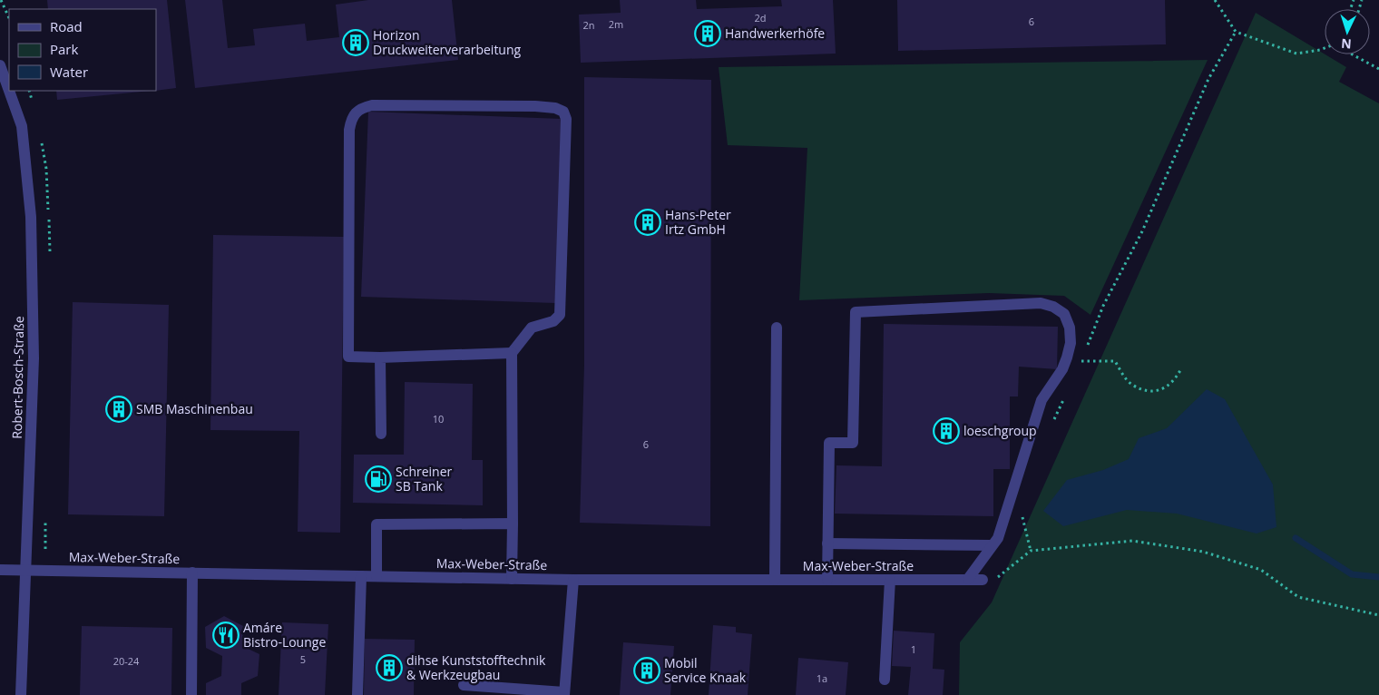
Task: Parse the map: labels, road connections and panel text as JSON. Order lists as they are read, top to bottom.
{
  "streets": {
    "street": ["Robert-Bosch-Straße", "Max-Weber-Straße"]
  },
  "crossings": [
    ["Robert-Bosch-Straße", "Max-Weber-Straße"]
  ],
  "places": {
    "building": [
      "Handwerkerhöfe",
      "Horizon Druckweiterverarbeitung",
      "Hans-Peter Irtz GmbH",
      "SMB Maschinenbau",
      "loeschgroup",
      "dihse Kunststofftechnik & Werkzeugbau",
      "Mobil Service Knaak"
    ],
    "fuel station": ["Schreiner SB Tank"],
    "restaurant": ["Amáre Bistro-Lounge"]
  },
  "house_numbers": [
    "2d",
    "6",
    "2m",
    "2n",
    "10",
    "6",
    "1",
    "5",
    "20-24",
    "1a"
  ],
  "legend": ["Road", "Park", "Water"],
  "north": "bottom"
}
